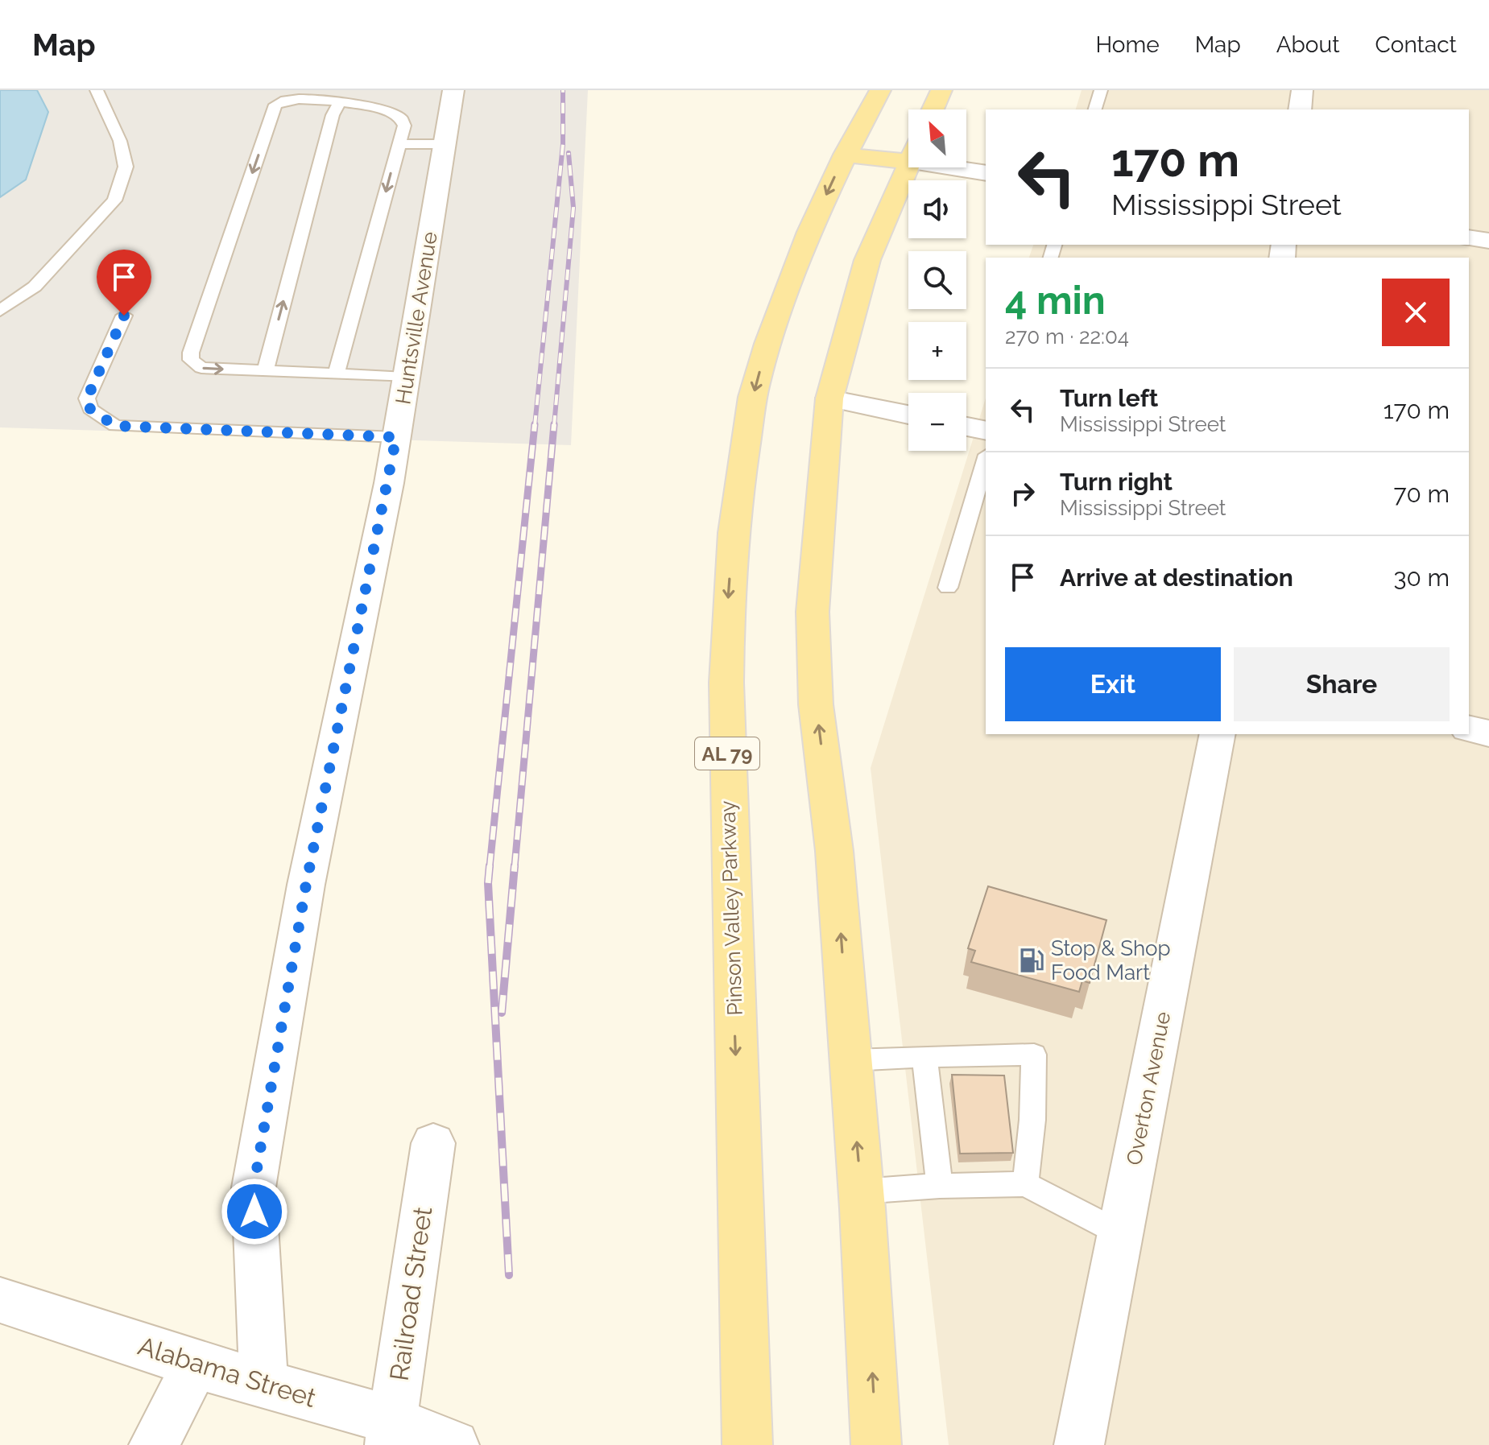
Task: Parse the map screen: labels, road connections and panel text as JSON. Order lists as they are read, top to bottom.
{
  "streets": {
    "main road": ["AL 79", "Pinson Valley Parkway"],
    "street": [
      "Huntsville Avenue",
      "Overton Avenue",
      "Railroad Street",
      "Alabama Street"
    ]
  },
  "crossings": [
    ["Huntsville Avenue", "Alabama Street"],
    ["Railroad Street", "Alabama Street"]
  ],
  "places": {
    "fuel station": ["Stop & Shop Food Mart"]
  },
  "north": "top left",
  "page": {
    "header": "Map",
    "nav": [
      "Home",
      "Map",
      "About",
      "Contact"
    ],
    "map_buttons": ["+", "−"],
    "turn": ["170 m", "Mississippi Street"],
    "heading": ["4 min", "270 m · 22:04"],
    "list": [
      {
        "name": "Turn left",
        "note": "Mississippi Street",
        "value": "170 m"
      },
      {
        "name": "Turn right",
        "note": "Mississippi Street",
        "value": "70 m"
      },
      {
        "name": "Arrive at destination",
        "value": "30 m"
      }
    ],
    "buttons": ["Exit", "Share"]
  }
}
